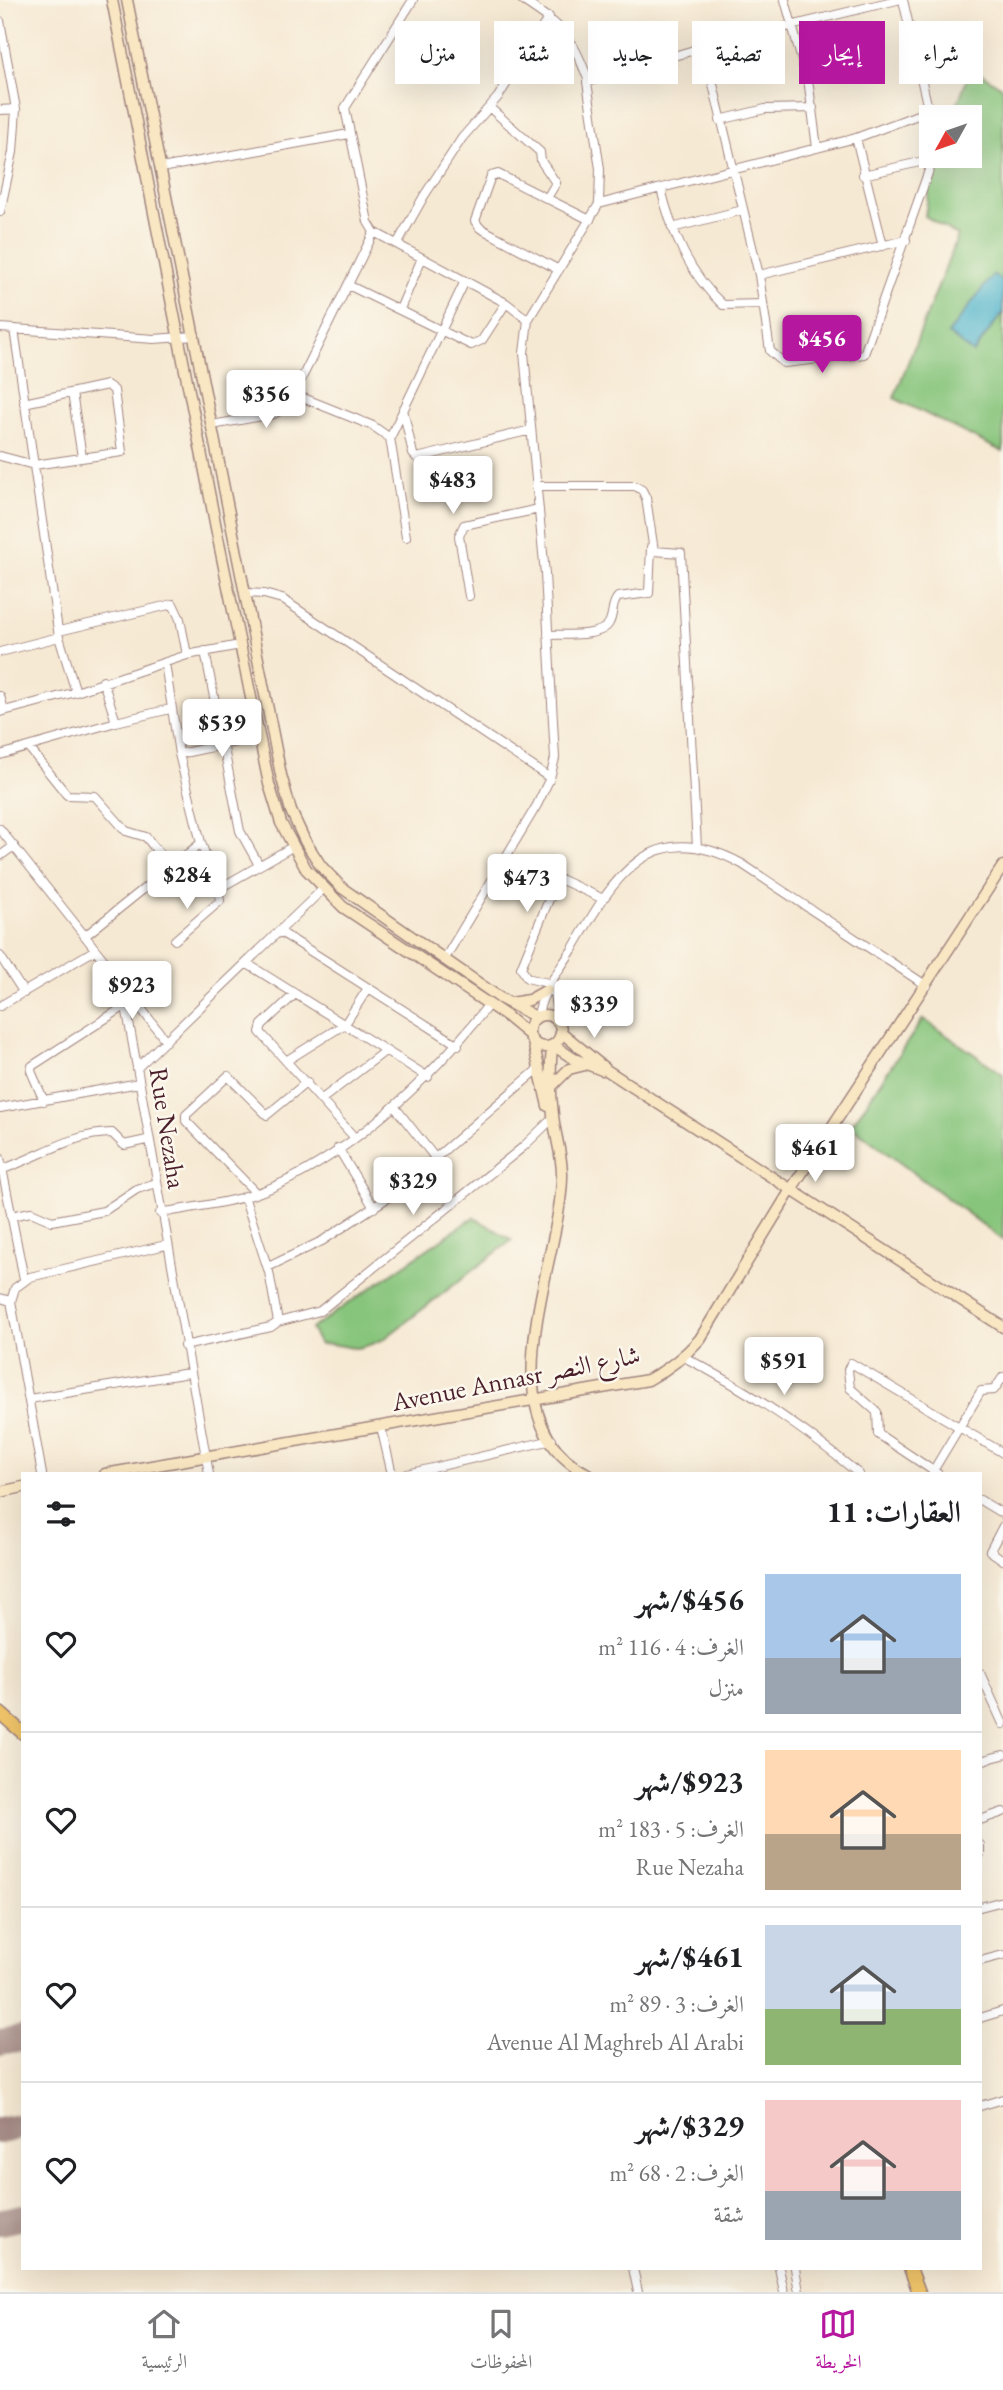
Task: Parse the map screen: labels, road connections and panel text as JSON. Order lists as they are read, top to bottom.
{
  "streets": {
    "main road": ["Avenue Annasr شارع النصر"],
    "street": ["Rue Nezaha"]
  },
  "crossings": [
    ["Rue Nezaha", "Avenue Annasr شارع النصر"]
  ],
  "north": "bottom left",
  "page": {
    "chip": [
      "شراء",
      "إيجار",
      "تصفية",
      "جديد",
      "شقة",
      "منزل"
    ],
    "price": [
      "$456",
      "$356",
      "$483",
      "$539",
      "$284",
      "$473",
      "$923",
      "$339",
      "$461",
      "$329",
      "$591"
    ],
    "heading": "العقارات: 11",
    "list": [
      {
        "name": "$456/شهر",
        "note": "الغرف: 4 · 116 m² · منزل"
      },
      {
        "name": "$923/شهر",
        "note": "الغرف: 5 · 183 m² · Rue Nezaha"
      },
      {
        "name": "$461/شهر",
        "note": "الغرف: 3 · 89 m² · Avenue Al Maghreb Al Arabi"
      },
      {
        "name": "$329/شهر",
        "note": "الغرف: 2 · 68 m² · شقة"
      }
    ],
    "tabs": ["الخريطة", "المحفوظات", "الرئيسية"]
  }
}
